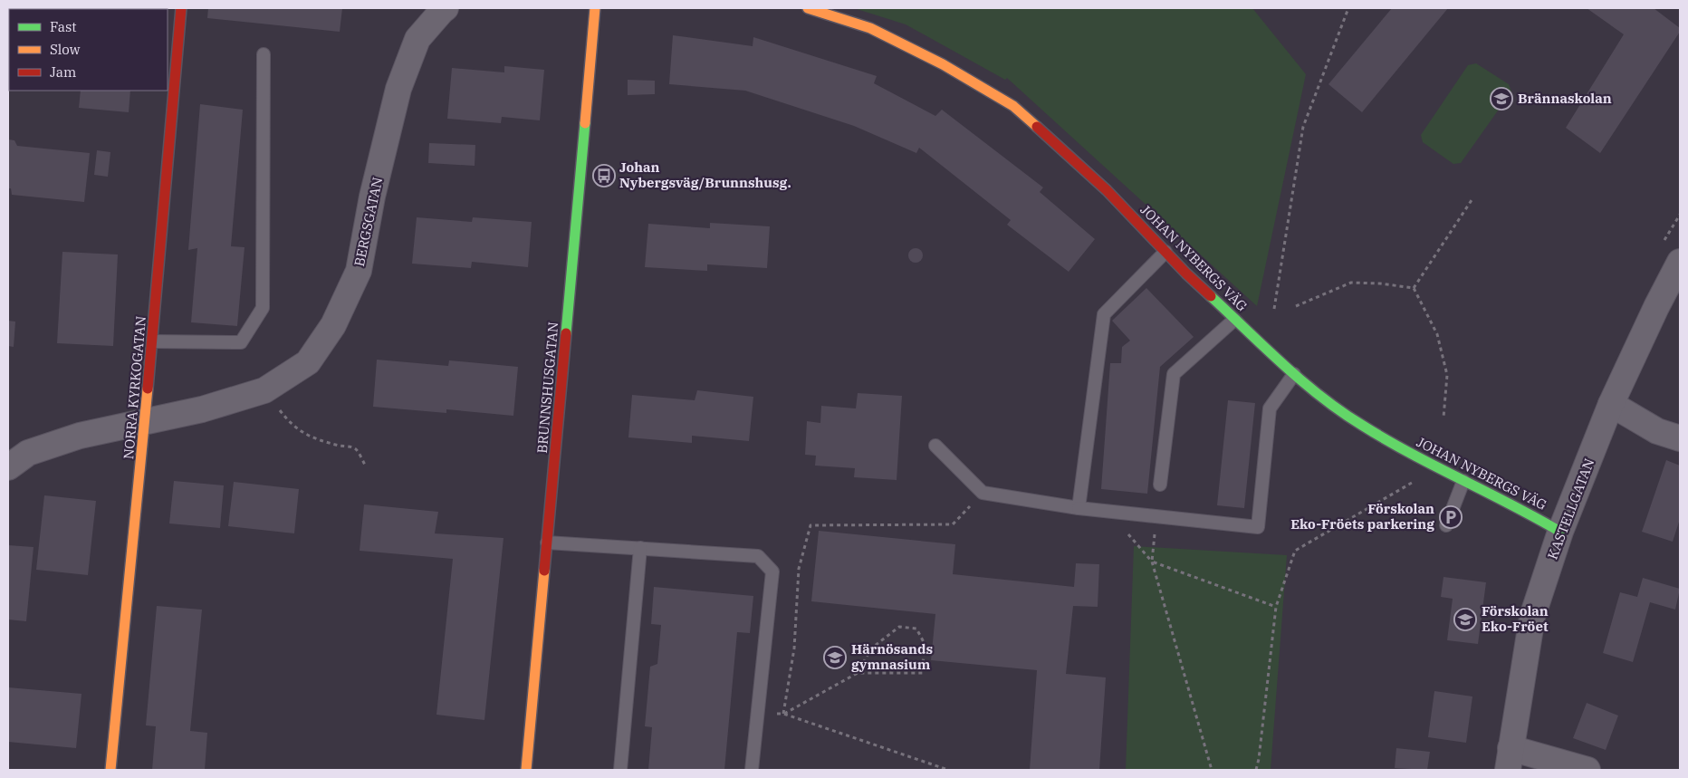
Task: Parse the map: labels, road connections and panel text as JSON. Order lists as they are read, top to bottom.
{
  "streets": {
    "street": [
      "BERGSGATAN",
      "JOHAN NYBERGS VÄG",
      "NORRA KYRKOGATAN",
      "BRUNNSHUSGATAN",
      "KASTELLGATAN"
    ]
  },
  "crossings": [
    ["BERGSGATAN", "NORRA KYRKOGATAN"],
    ["JOHAN NYBERGS VÄG", "KASTELLGATAN"]
  ],
  "places": {
    "school or university": ["Brännaskolan", "Förskolan Eko-Fröet", "Härnösands gymnasium"],
    "bus stop": ["Johan Nybergsväg/Brunnshusg."],
    "parking": ["Förskolan Eko-Fröets parkering"]
  },
  "legend": ["Fast", "Slow", "Jam"]
}
